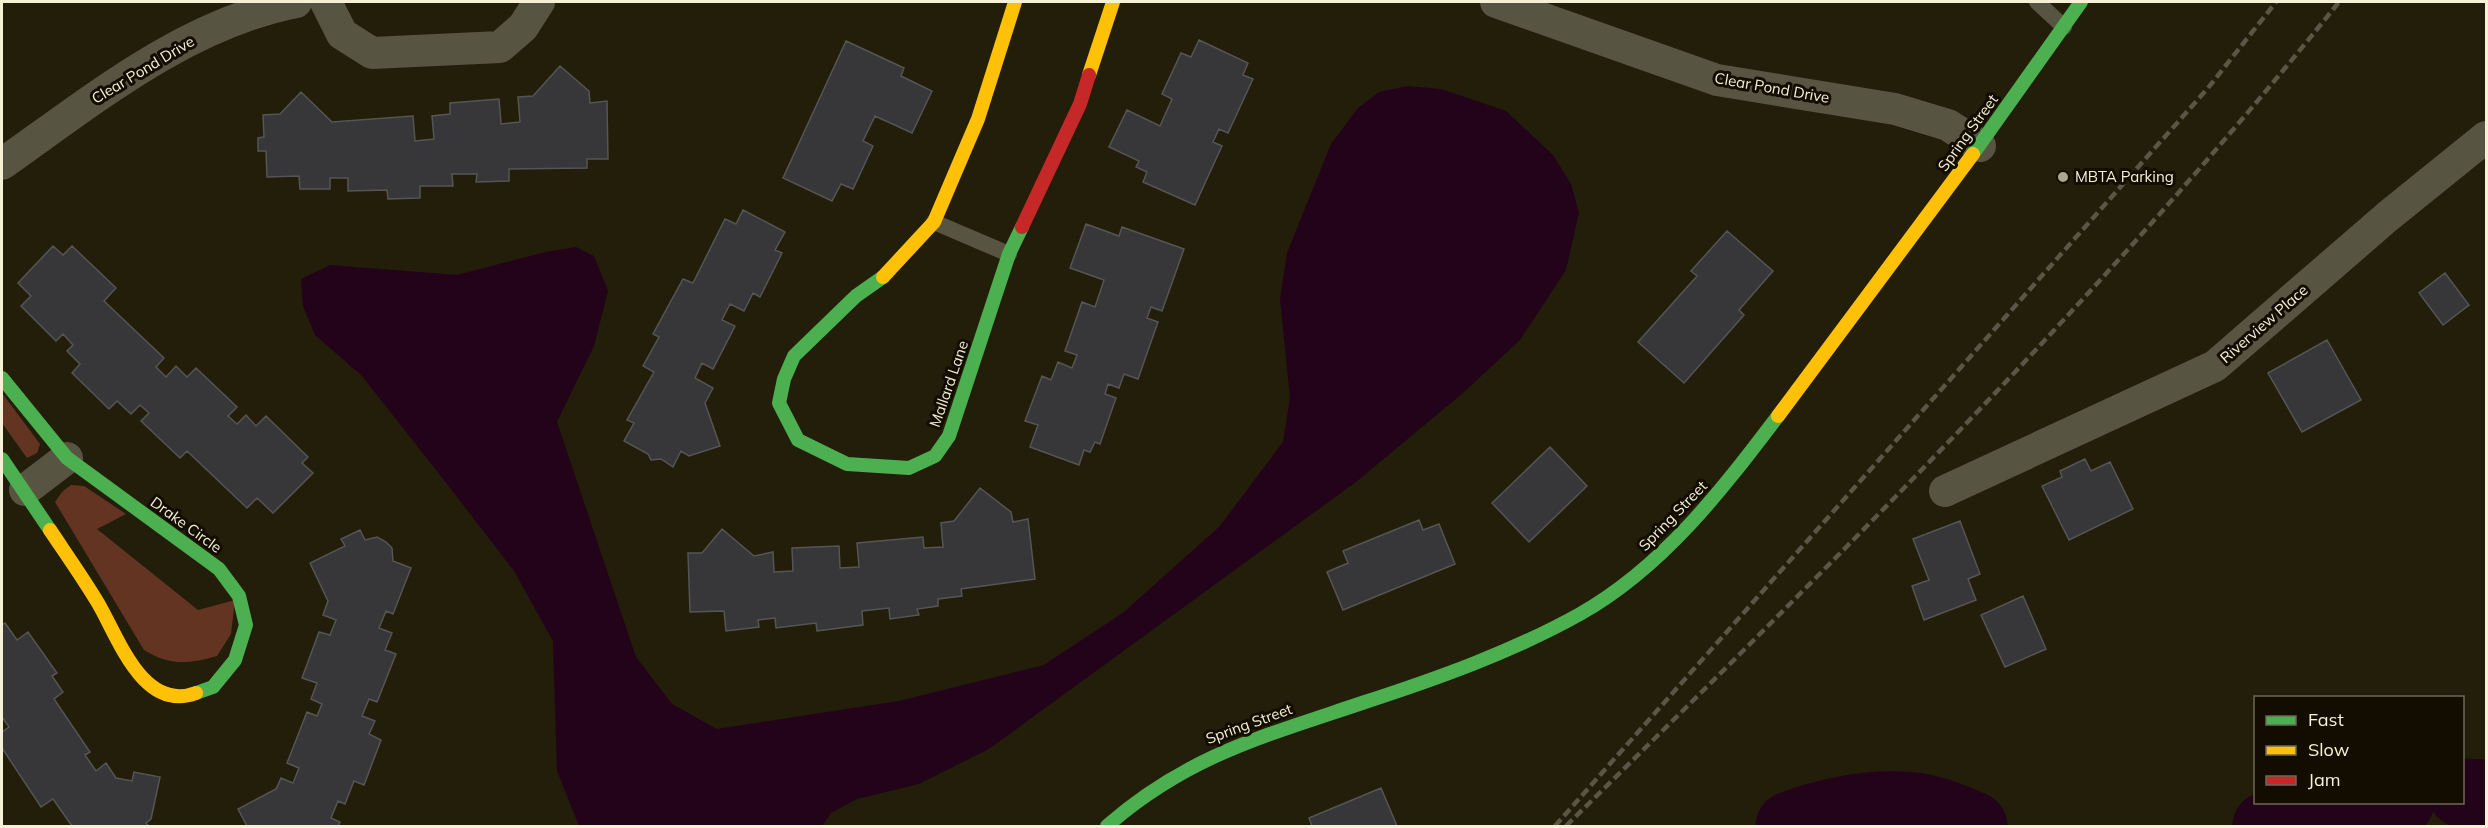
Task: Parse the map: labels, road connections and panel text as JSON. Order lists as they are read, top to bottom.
{
  "streets": {
    "street": [
      "Clear Pond Drive",
      "Spring Street",
      "Riverview Place",
      "Mallard Lane",
      "Drake Circle"
    ]
  },
  "crossings": [
    ["Clear Pond Drive", "Spring Street"]
  ],
  "places": ["MBTA Parking"],
  "legend": ["Fast", "Slow", "Jam"]
}
